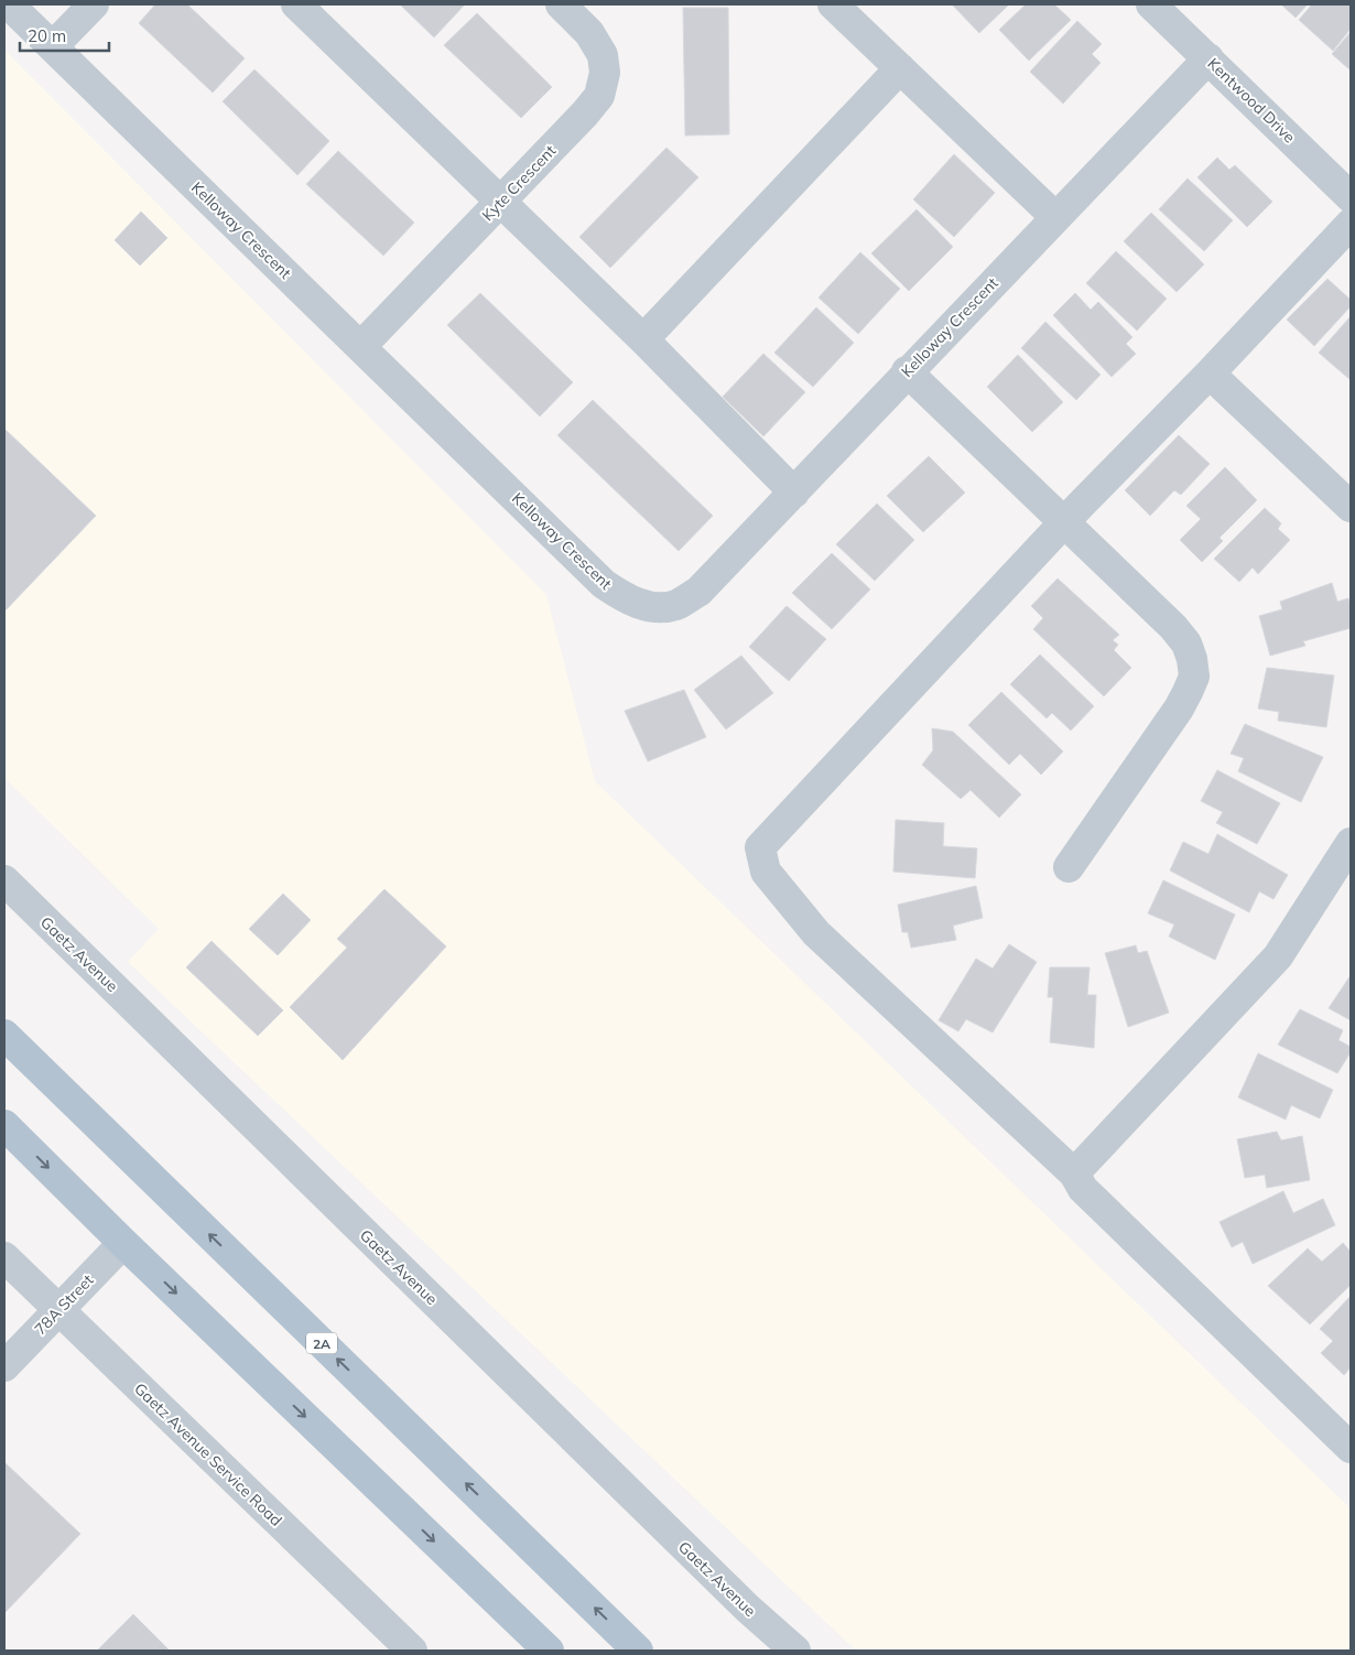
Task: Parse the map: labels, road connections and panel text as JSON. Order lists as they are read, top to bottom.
{
  "streets": {
    "main road": ["2A"],
    "street": [
      "Kentwood Drive",
      "Kyte Crescent",
      "Kelloway Crescent",
      "Gaetz Avenue",
      "78A Street",
      "Gaetz Avenue Service Road"
    ]
  },
  "crossings": [
    ["Kentwood Drive", "Kelloway Crescent"],
    ["Kyte Crescent", "Kelloway Crescent"],
    ["78A Street", "Gaetz Avenue Service Road"]
  ],
  "scale_bar": "20 m"
}
